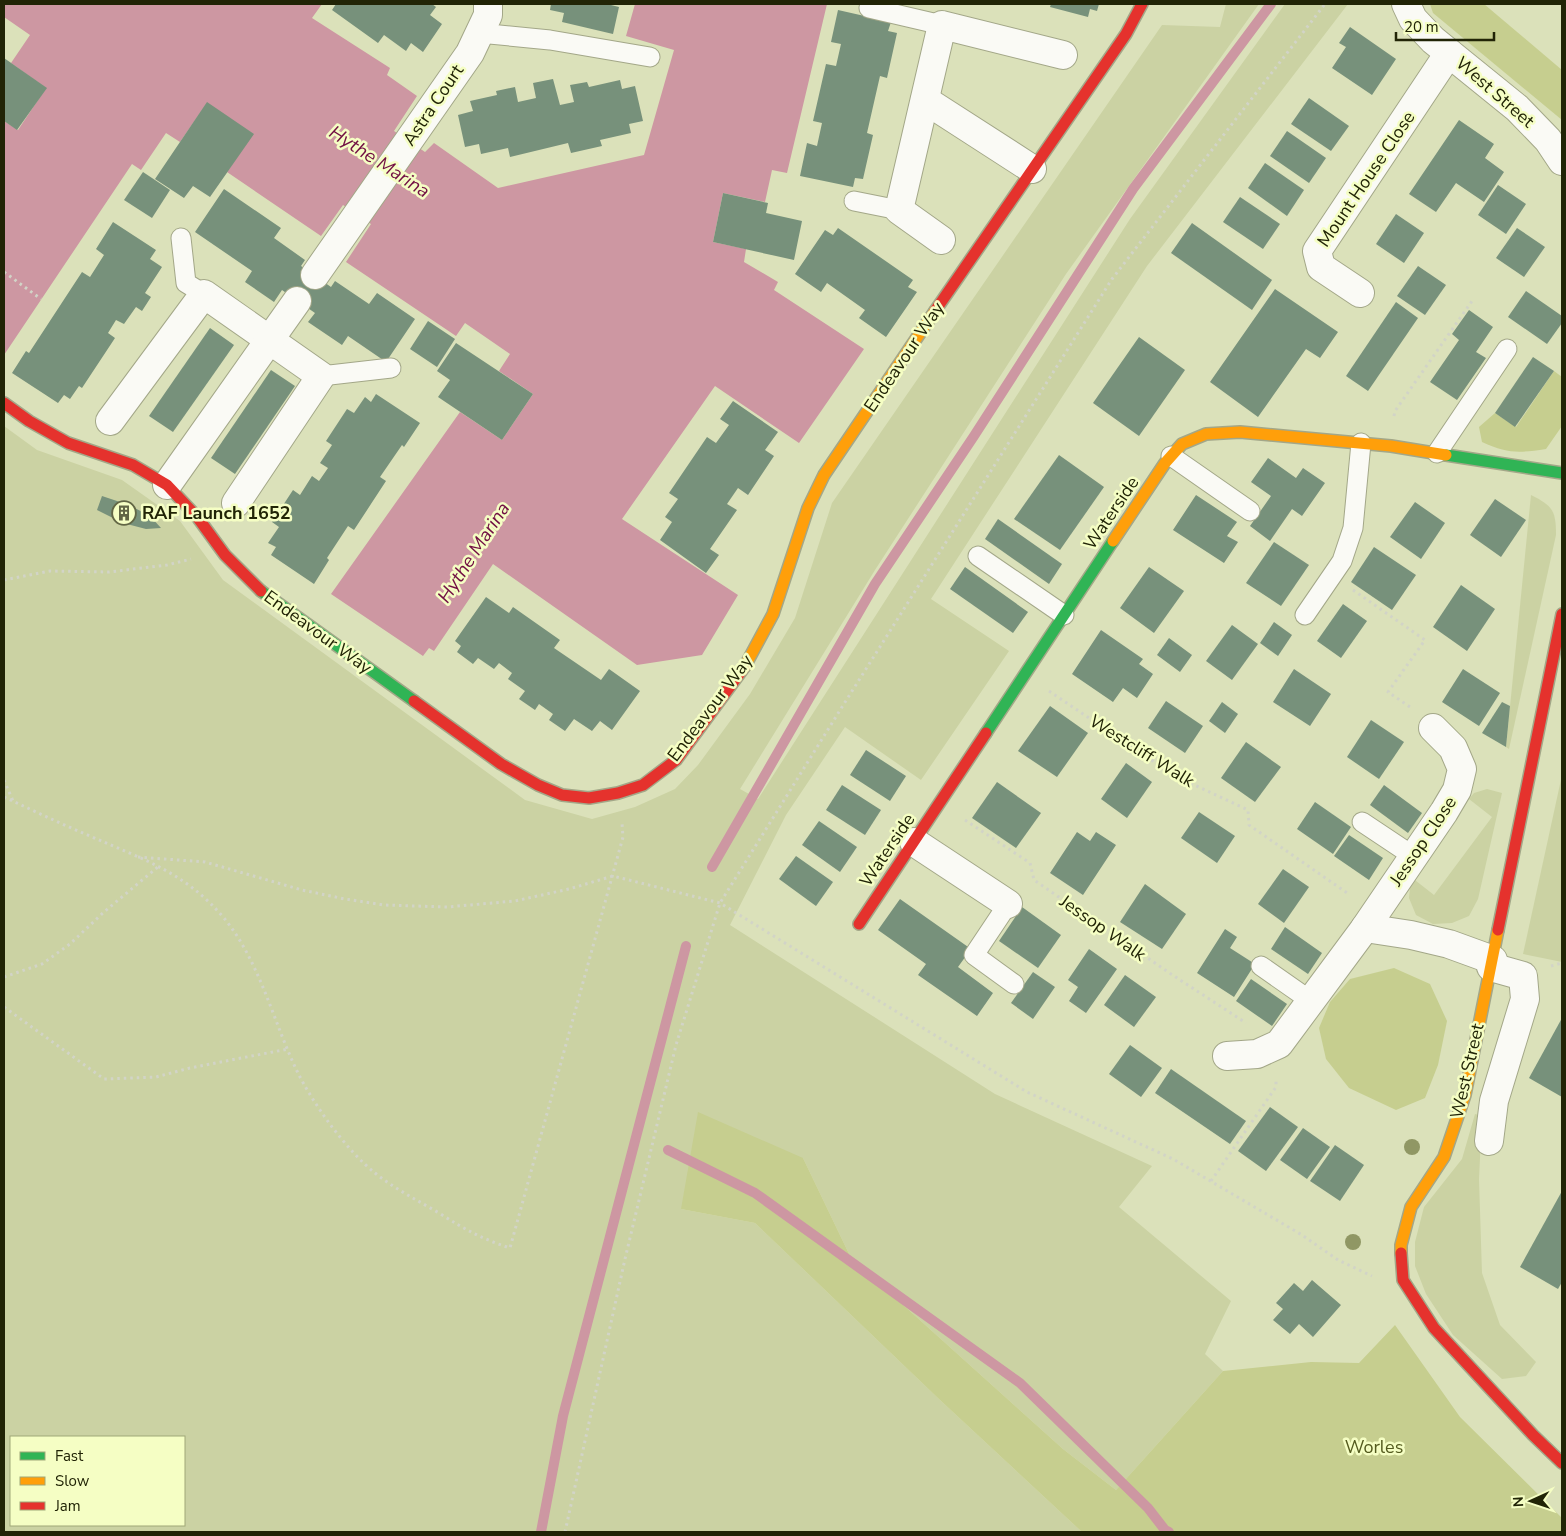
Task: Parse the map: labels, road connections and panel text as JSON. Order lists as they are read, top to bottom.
{
  "streets": {
    "street": [
      "West Street",
      "Astra Court",
      "Mount House Close",
      "Endeavour Way",
      "Waterside",
      "Jessop Close"
    ],
    "path": ["Westcliff Walk", "Jessop Walk"]
  },
  "crossings": [
    ["West Street", "Mount House Close"],
    ["Waterside", "Westcliff Walk"],
    ["Waterside", "Jessop Walk"],
    ["Westcliff Walk", "Jessop Close"],
    ["Jessop Close", "Jessop Walk"]
  ],
  "water": ["Hythe Marina"],
  "parks": ["Worles"],
  "places": {
    "building": ["RAF Launch 1652"]
  },
  "legend": ["Fast", "Slow", "Jam"],
  "scale_bar": "20 m",
  "north": "left"
}
